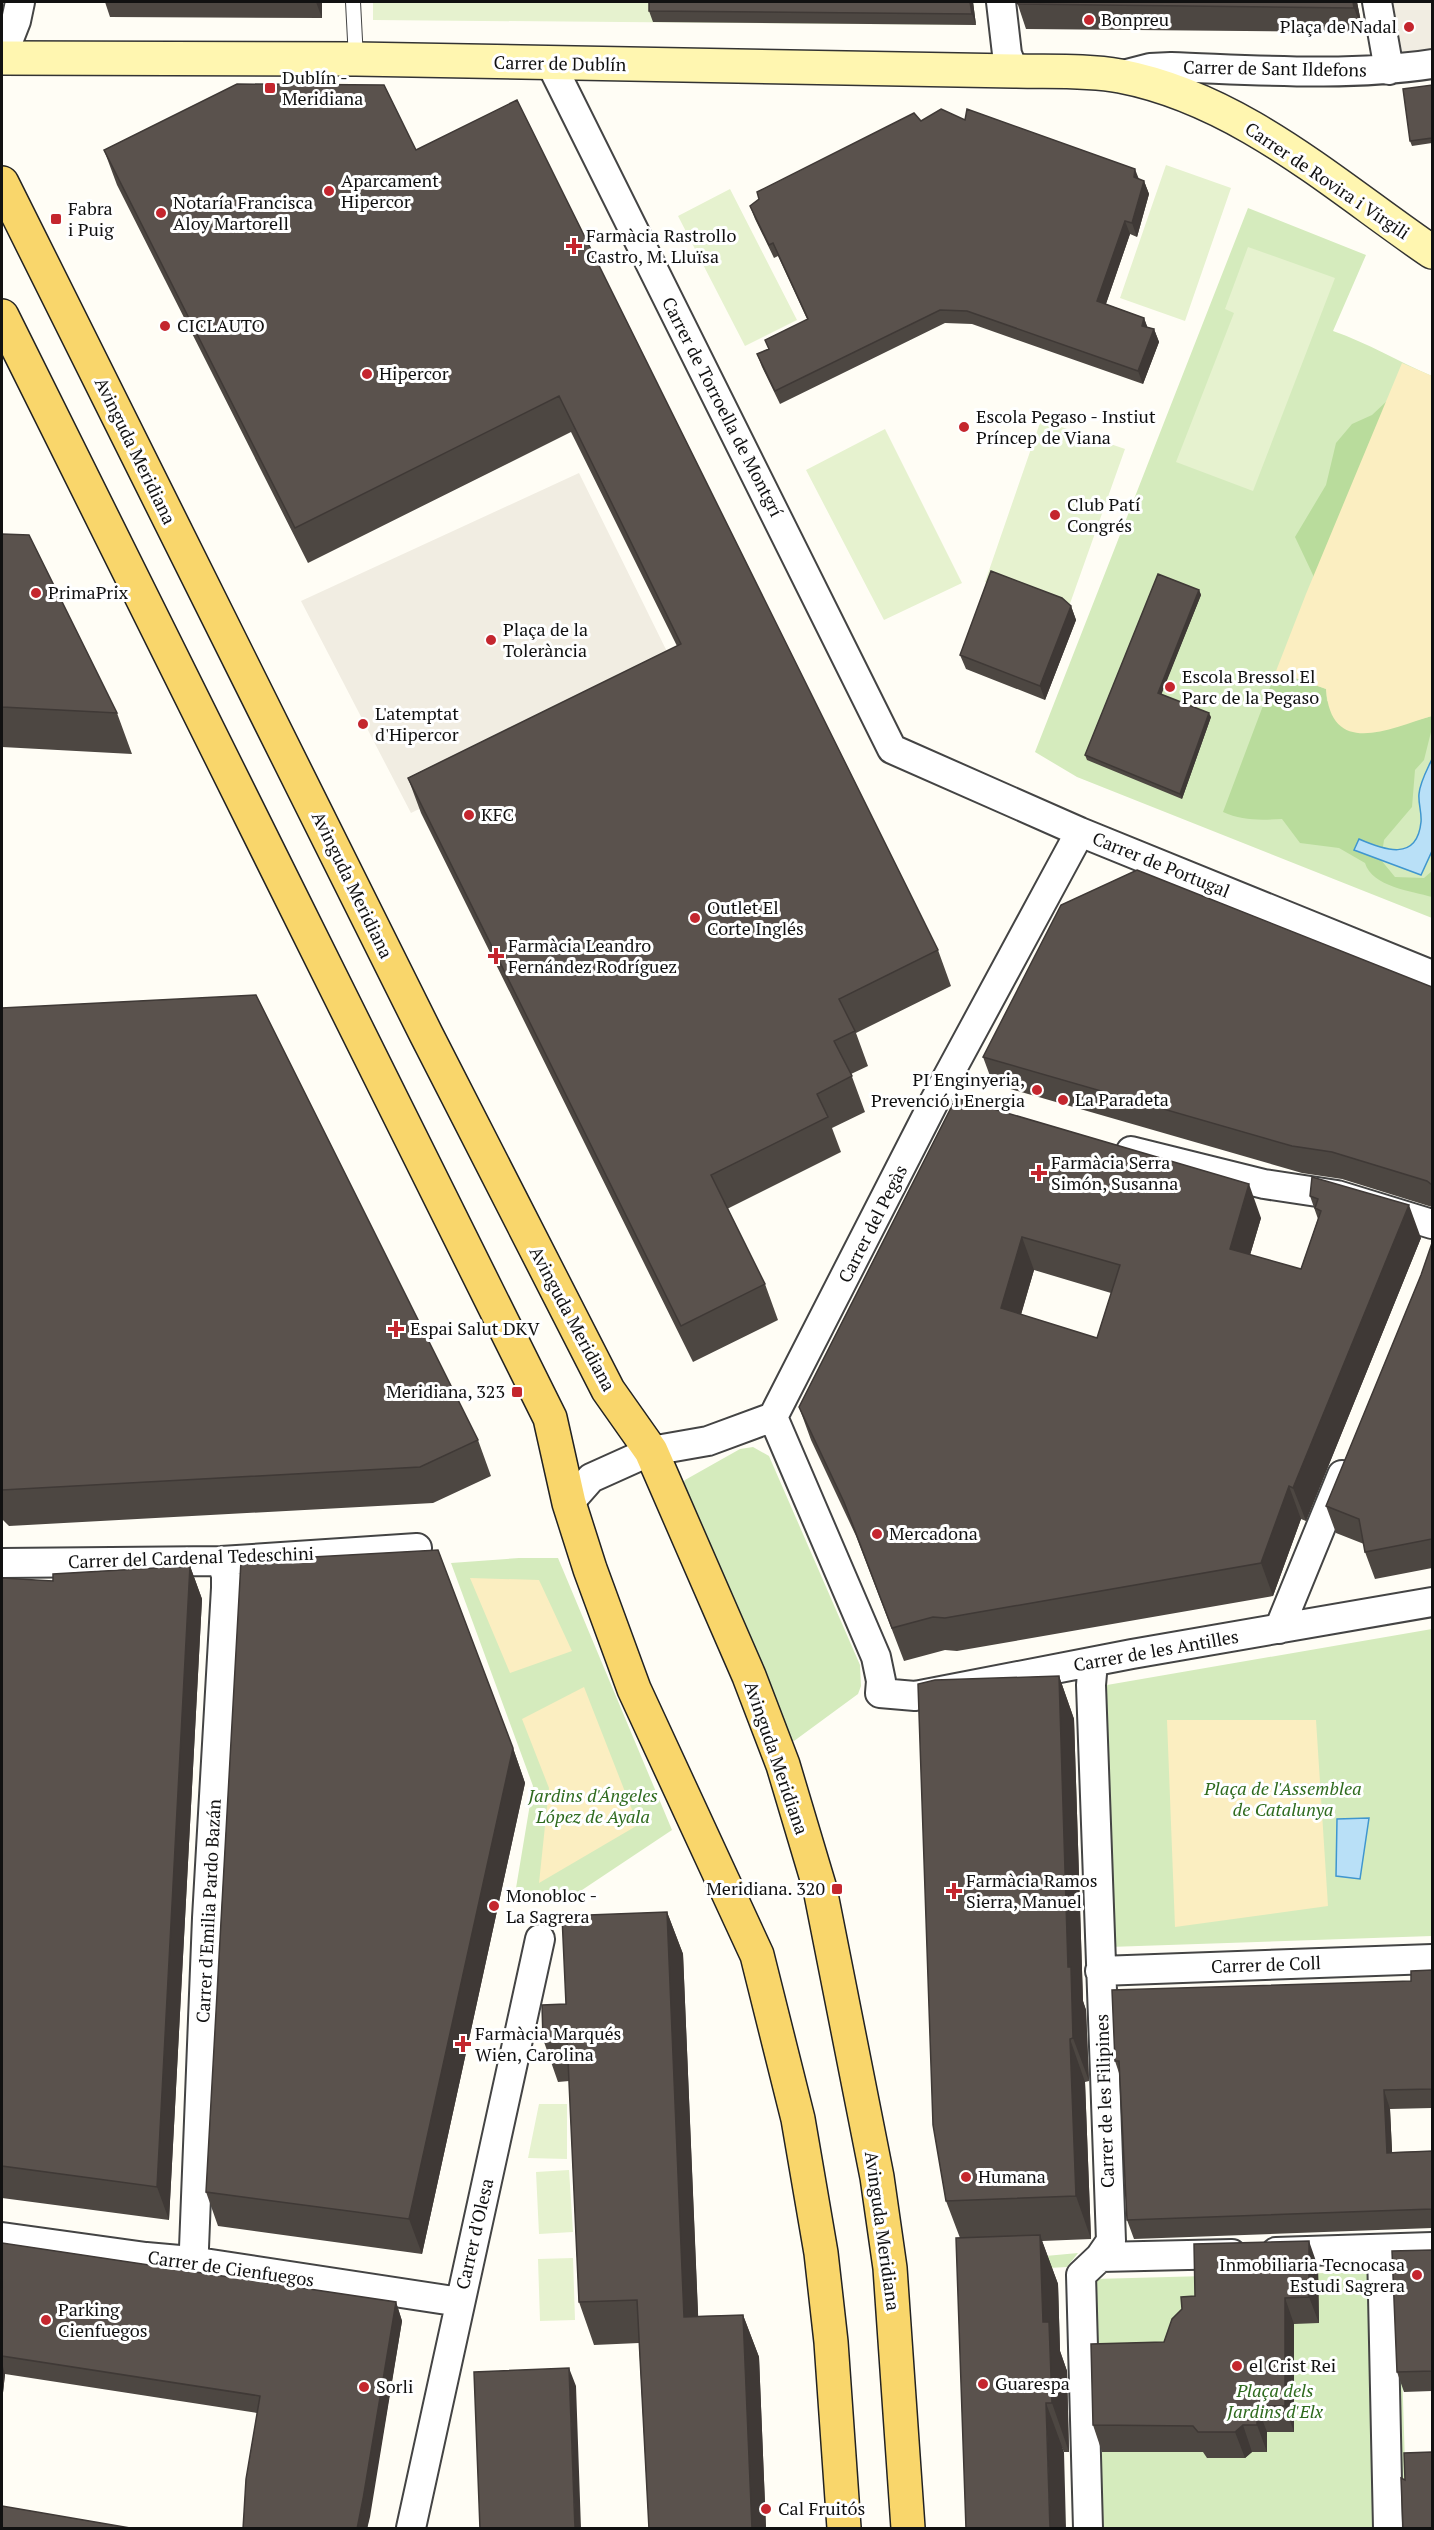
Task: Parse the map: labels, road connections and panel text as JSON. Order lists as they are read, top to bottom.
{
  "streets": {
    "main road": ["Carrer de Dublín", "Carrer de Rovira i Virgili", "Avinguda Meridiana"],
    "street": [
      "Carrer de Sant Ildefons",
      "Carrer de Torroella de Montgrí",
      "Carrer de Portugal",
      "Carrer del Pegàs",
      "Carrer del Cardenal Tedeschini",
      "Carrer de les Antilles",
      "Carrer d'Emilia Pardo Bazán",
      "Carrer de Coll",
      "Carrer de les Filipines",
      "Carrer d'Olesa",
      "Carrer de Cienfuegos"
    ]
  },
  "crossings": [
    ["Carrer de Dublín", "Carrer de Sant Ildefons"],
    ["Carrer de Dublín", "Carrer de Rovira i Virgili"],
    ["Carrer de Dublín", "Carrer de Torroella de Montgrí"],
    ["Carrer de Sant Ildefons", "Carrer de Rovira i Virgili"],
    ["Carrer de Torroella de Montgrí", "Carrer de Portugal"],
    ["Carrer de Portugal", "Carrer del Pegàs"],
    ["Carrer del Pegàs", "Carrer de les Antilles"],
    ["Carrer del Cardenal Tedeschini", "Carrer d'Emilia Pardo Bazán"],
    ["Carrer de les Antilles", "Carrer de les Filipines"],
    ["Carrer d'Emilia Pardo Bazán", "Carrer de Cienfuegos"],
    ["Carrer de Coll", "Carrer de les Filipines"],
    ["Carrer d'Olesa", "Carrer de Cienfuegos"]
  ],
  "parks": ["Plaça de l'Assemblea de Catalunya", "Jardins d'Ángeles López de Ayala", "Plaça dels Jardins d'Elx"],
  "places": {
    "other": [
      "Bonpreu",
      "Plaça de Nadal",
      "Aparcament Hipercor",
      "Notaría Francisca Aloy Martorell",
      "CICLAUTO",
      "Hipercor",
      "Escola Pegaso - Instiut Príncep de Viana",
      "Club Patí Congrés",
      "PrimaPrix",
      "Plaça de la Tolerància",
      "Escola Bressol El Parc de la Pegaso",
      "L'atemptat d'Hipercor",
      "KFC",
      "Outlet El Corte Inglés",
      "PI Enginyeria, Prevenció i Energia",
      "La Paradeta",
      "Mercadona",
      "Monobloc - La Sagrera",
      "Humana",
      "Inmobiliaria Tecnocasa Estudi Sagrera",
      "Parking Cienfuegos",
      "el Crist Rei",
      "Guarespa",
      "Sorli",
      "Cal Fruitós"
    ],
    "transit": [
      "Dublín - Meridiana",
      "Fabra i Puig",
      "Meridiana, 323",
      "Meridiana. 320"
    ],
    "health": [
      "Farmàcia Rastrollo Castro, M. Lluïsa",
      "Farmàcia Leandro Fernández Rodríguez",
      "Farmàcia Serra Simón, Susanna",
      "Espai Salut DKV",
      "Farmàcia Ramos Sierra, Manuel",
      "Farmàcia Marqués Wien, Carolina"
    ]
  }
}
